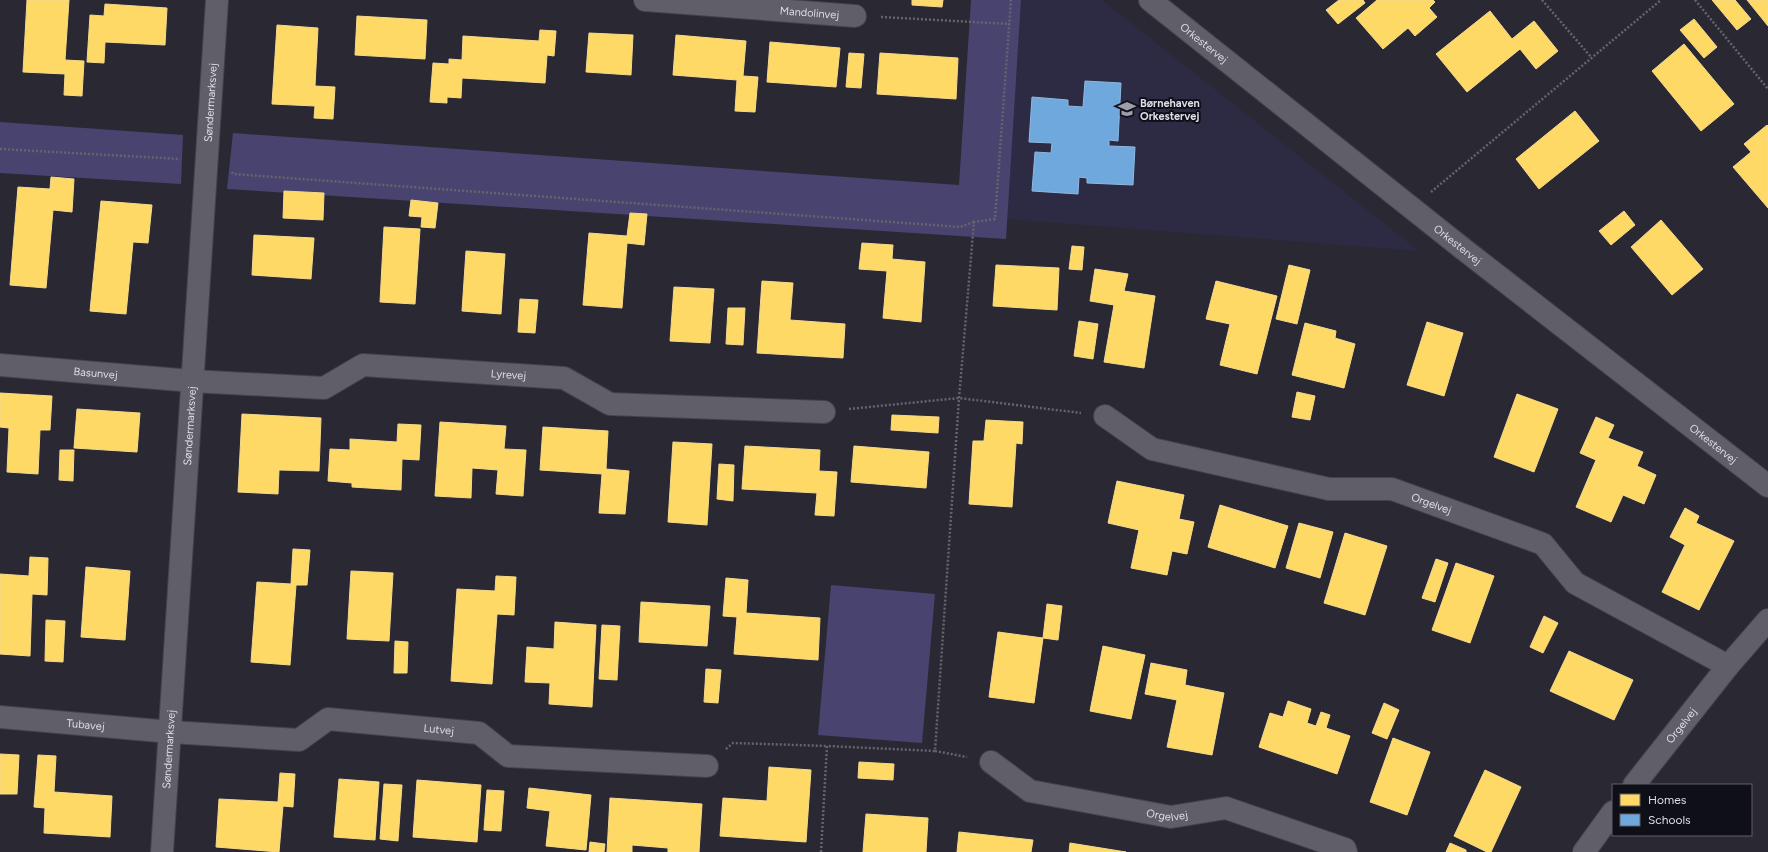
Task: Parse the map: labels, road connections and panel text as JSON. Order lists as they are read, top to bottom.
{
  "streets": {
    "street": [
      "Mandolinvej",
      "Orkestervej",
      "Søndermarksvej",
      "Basunvej",
      "Lyrevej",
      "Orgelvej",
      "Tubavej",
      "Lutvej"
    ]
  },
  "crossings": [
    ["Søndermarksvej", "Basunvej"],
    ["Søndermarksvej", "Lyrevej"],
    ["Søndermarksvej", "Tubavej"],
    ["Søndermarksvej", "Lutvej"],
    ["Basunvej", "Lyrevej"],
    ["Tubavej", "Lutvej"]
  ],
  "places": {
    "school or university": ["Børnehaven Orkestervej"]
  },
  "legend": ["Homes", "Schools"]
}
